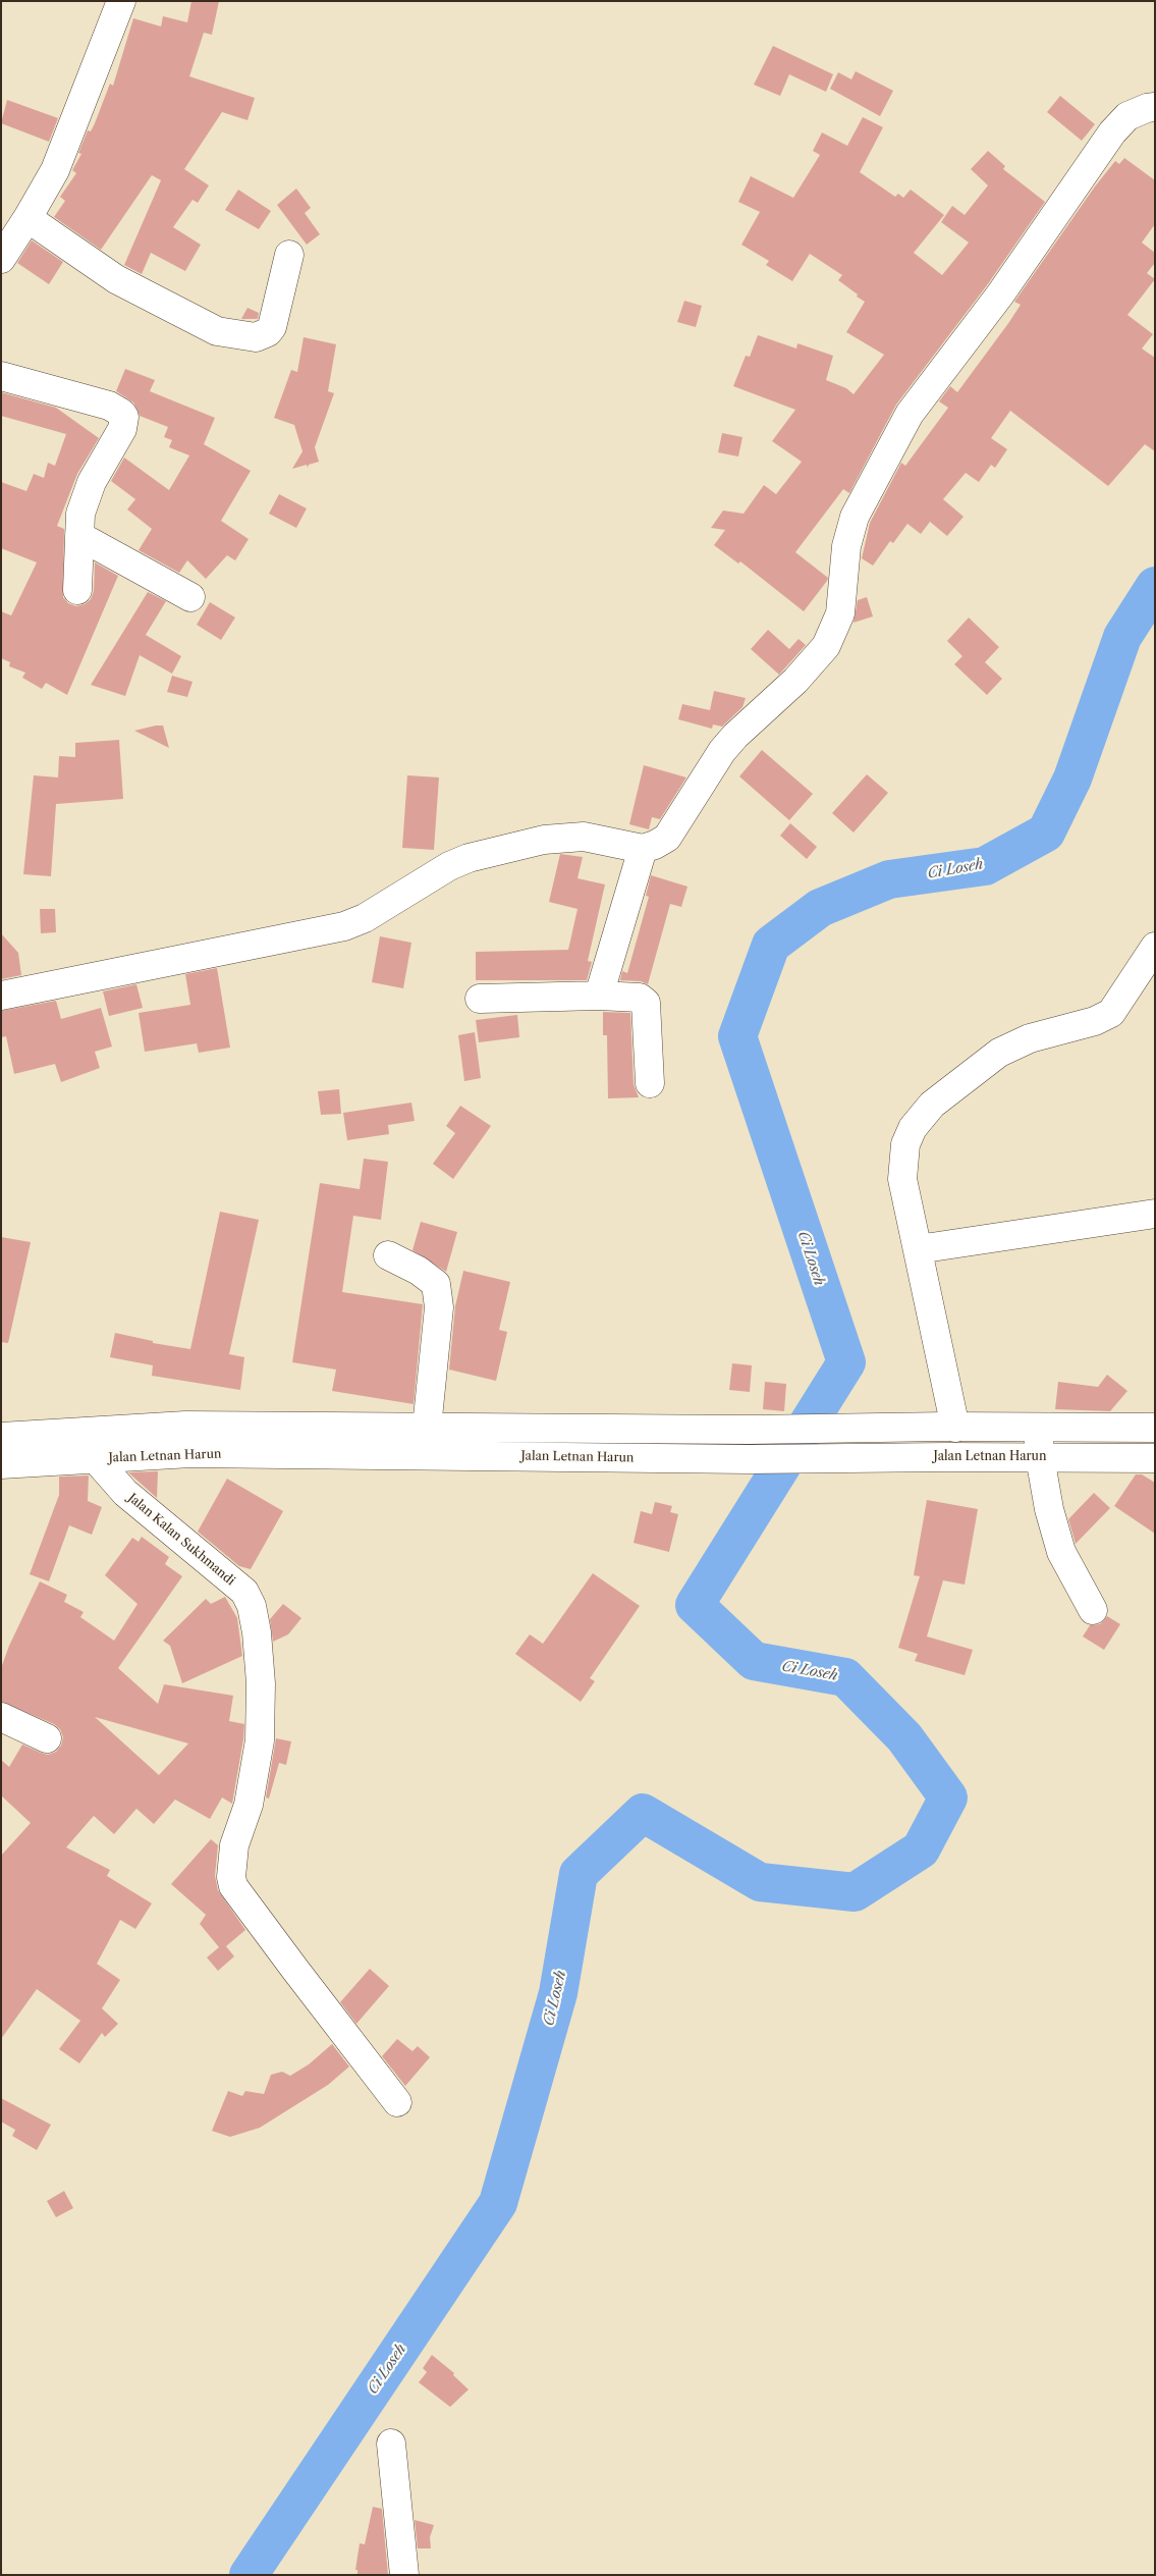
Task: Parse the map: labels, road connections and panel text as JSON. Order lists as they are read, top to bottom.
{
  "streets": {
    "street": ["Jalan Letnan Harun", "Jalan Kalan Sukhmandi"]
  },
  "crossings": [
    ["Jalan Letnan Harun", "Jalan Kalan Sukhmandi"]
  ],
  "water": ["Ci Loseh"]
}
